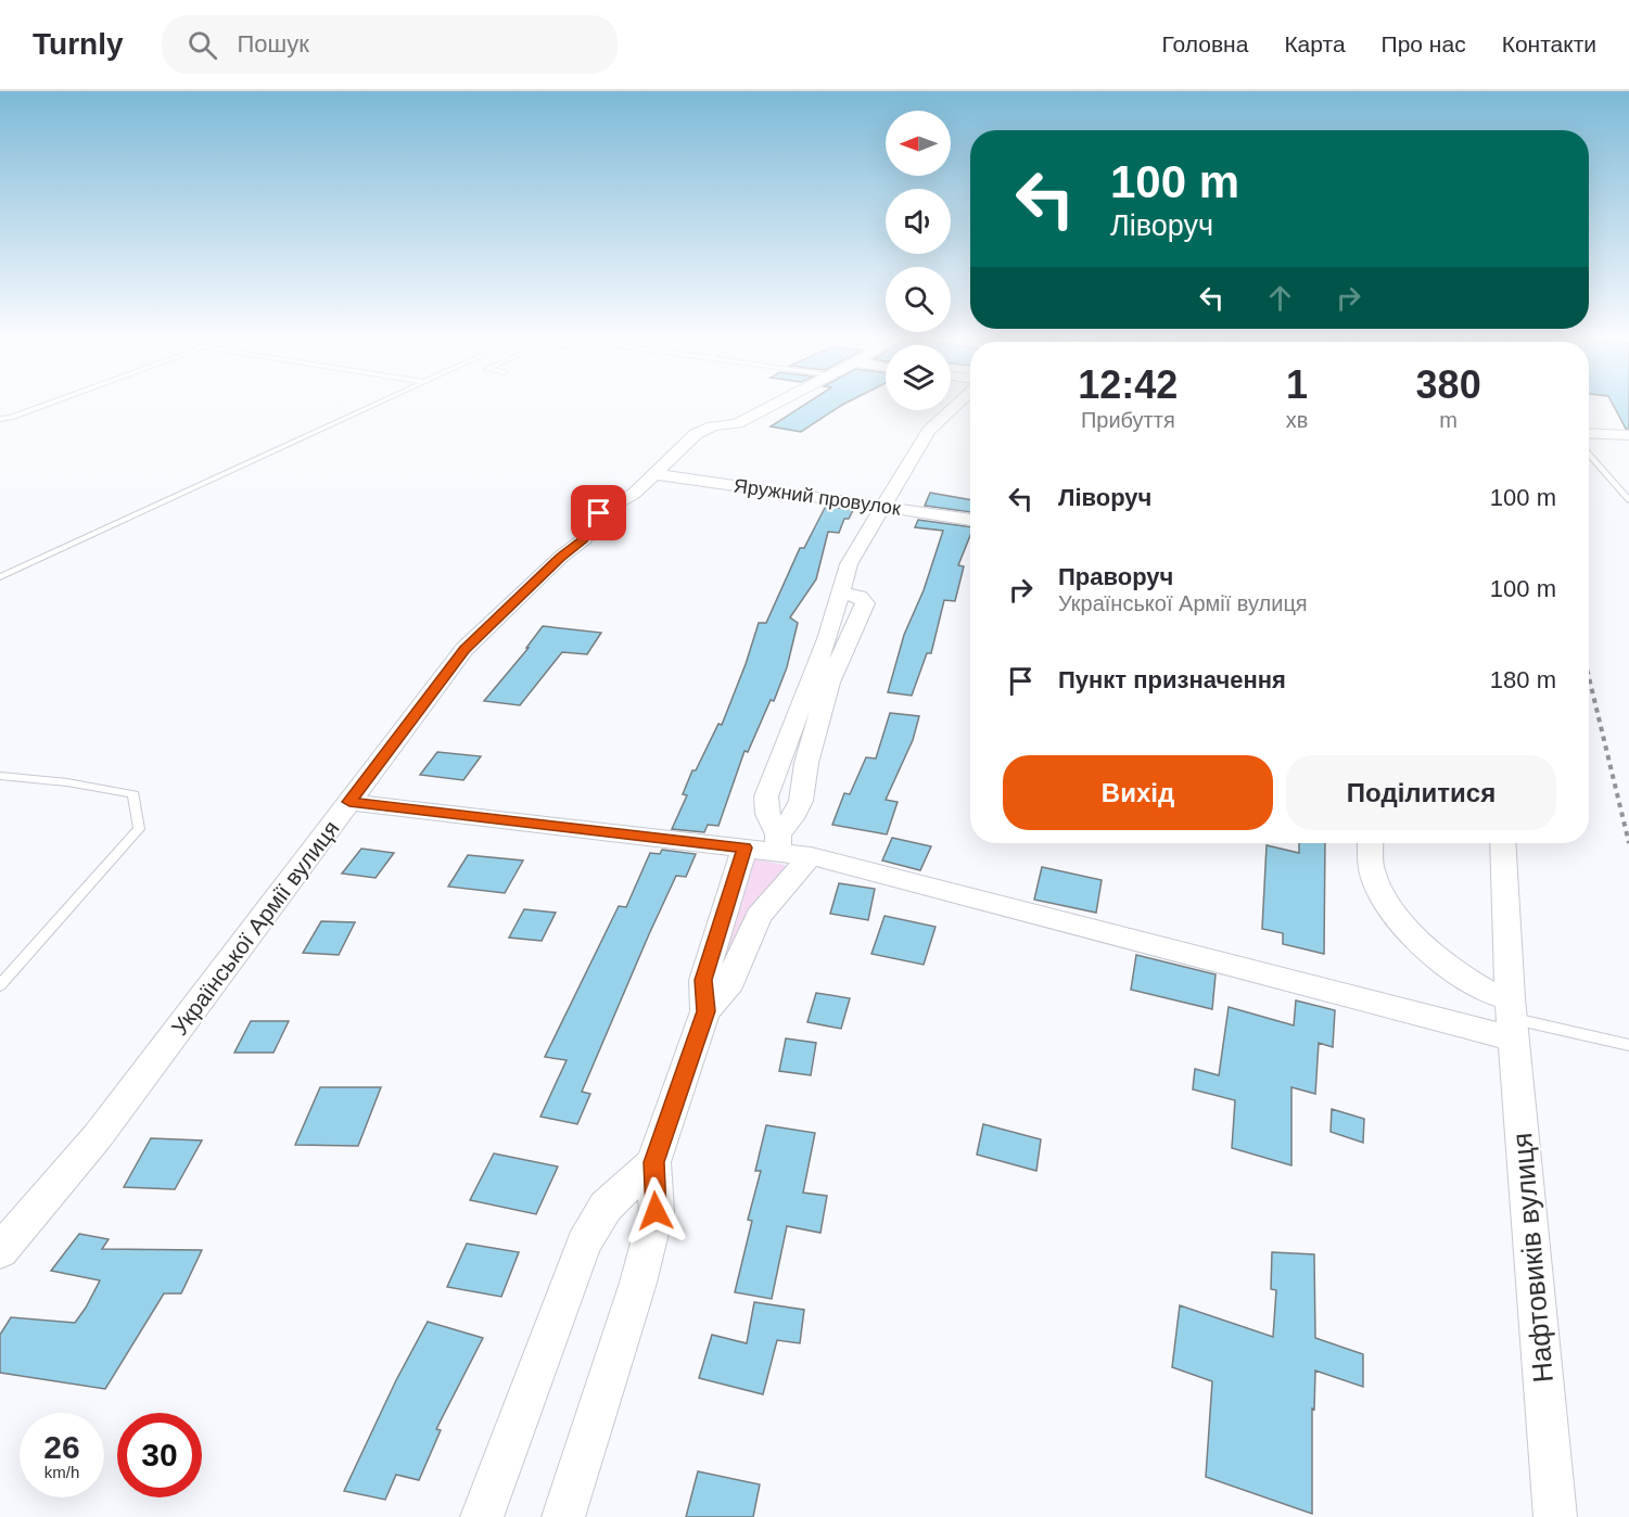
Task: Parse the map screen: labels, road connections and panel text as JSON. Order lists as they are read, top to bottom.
{
  "streets": {
    "street": ["Яружний провулок", "Української Армії вулиця", "Нафтовиків вулиця"]
  },
  "crossings": [
    ["Яружний провулок", "Української Армії вулиця"]
  ],
  "north": "left",
  "page": {
    "header": "Turnly",
    "search": "Пошук",
    "nav": [
      "Головна",
      "Карта",
      "Про нас",
      "Контакти"
    ],
    "turn": ["100 m", "Ліворуч"],
    "eta": [
      "12:42",
      "Прибуття",
      "1",
      "хв",
      "380",
      "m"
    ],
    "list": [
      {
        "name": "Ліворуч",
        "value": "100 m"
      },
      {
        "name": "Праворуч",
        "note": "Української Армії вулиця",
        "value": "100 m"
      },
      {
        "name": "Пункт призначення",
        "value": "180 m"
      }
    ],
    "buttons": ["Вихід", "Поділитися"],
    "speed": "26 km/h",
    "limit": "30"
  }
}
